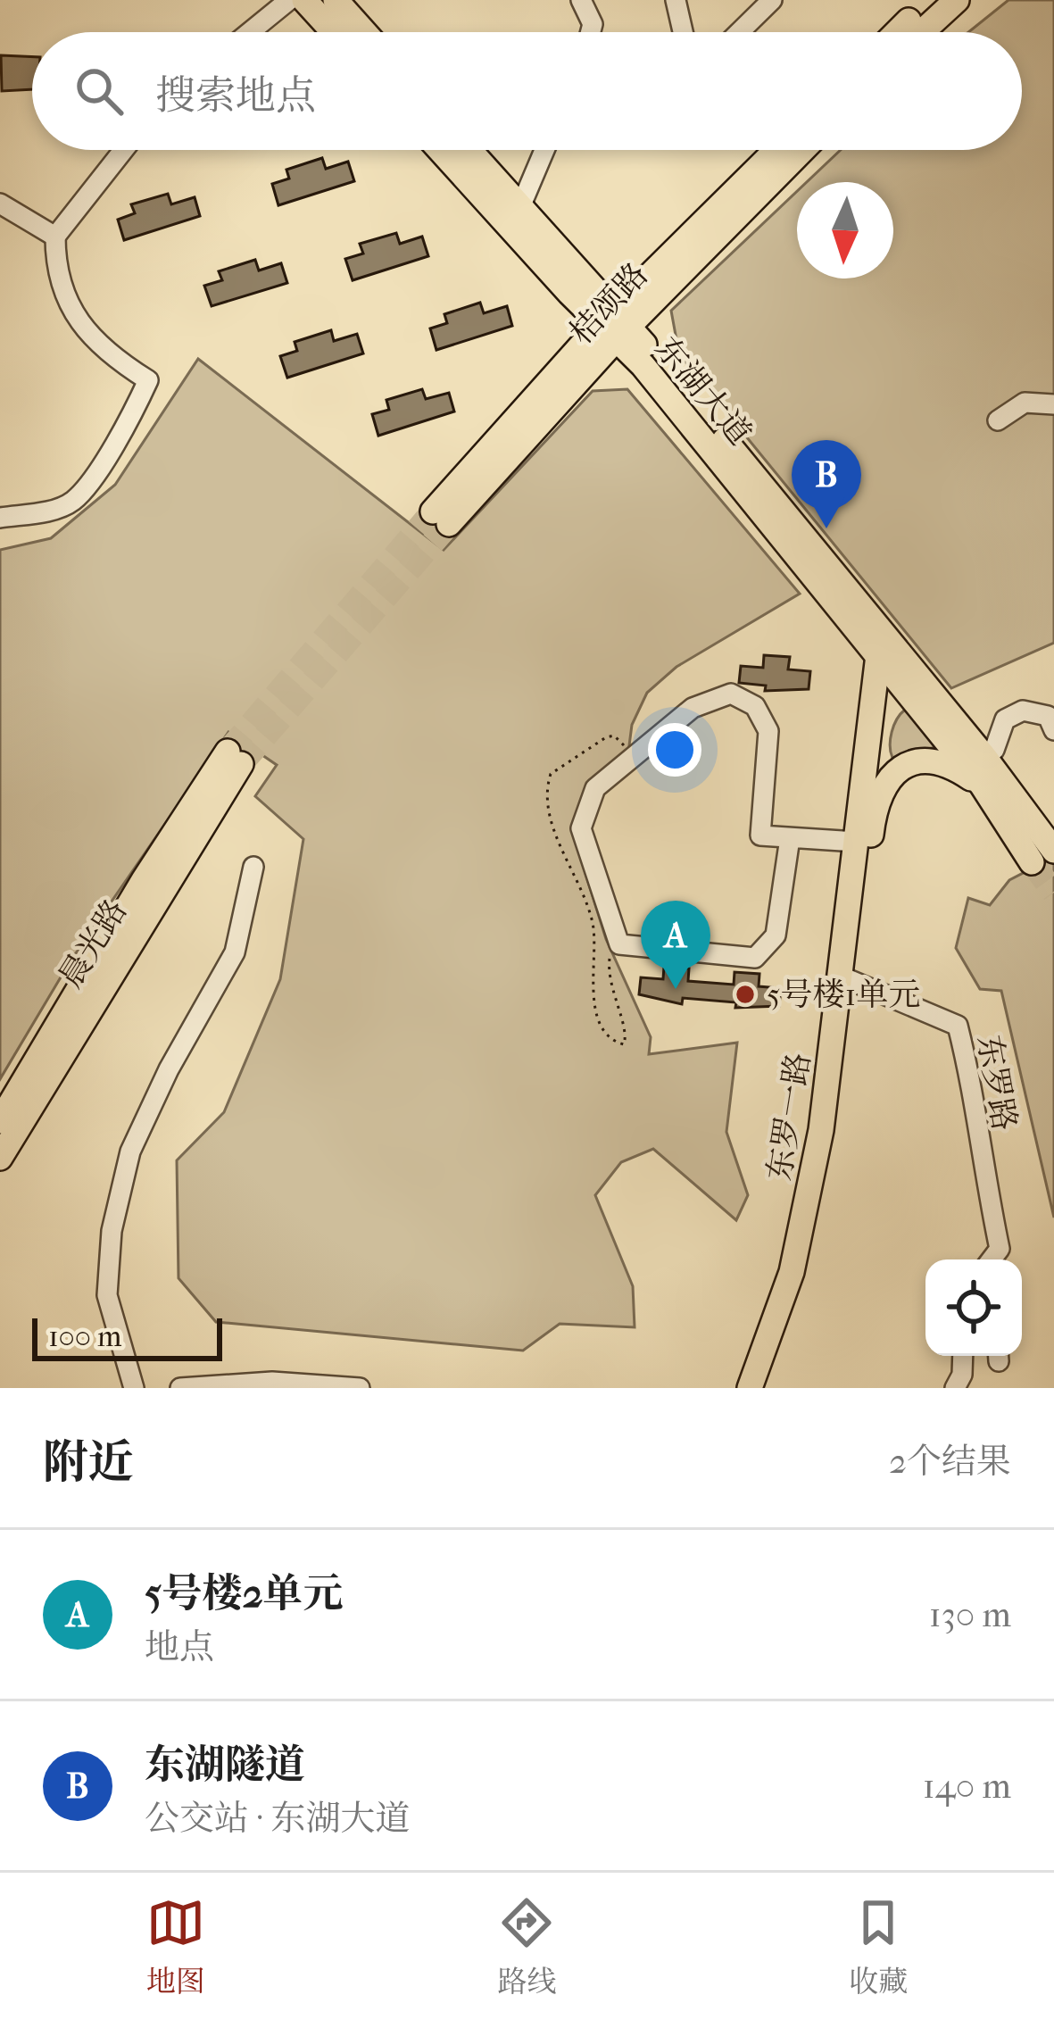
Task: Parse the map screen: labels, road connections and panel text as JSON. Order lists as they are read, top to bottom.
{
  "streets": {
    "main road": [
      "桔颂路",
      "东湖大道",
      "晨光路",
      "东罗一路"
    ],
    "street": ["东罗路"]
  },
  "crossings": [
    ["桔颂路", "东湖大道"],
    ["东湖大道", "东罗一路"],
    ["东罗路", "东罗一路"]
  ],
  "places": ["5号楼1单元"],
  "scale_bar": "100 m",
  "north": "bottom",
  "page": {
    "search": "搜索地点",
    "pins": ["B", "A"],
    "scale": "100 m",
    "heading": ["附近", "2个结果"],
    "list": [
      {
        "mark": "A",
        "name": "5号楼2单元",
        "note": "地点",
        "value": "130 m"
      },
      {
        "mark": "B",
        "name": "东湖隧道",
        "note": "公交站 · 东湖大道",
        "value": "140 m"
      }
    ],
    "nav": ["地图", "路线", "收藏"]
  }
}
